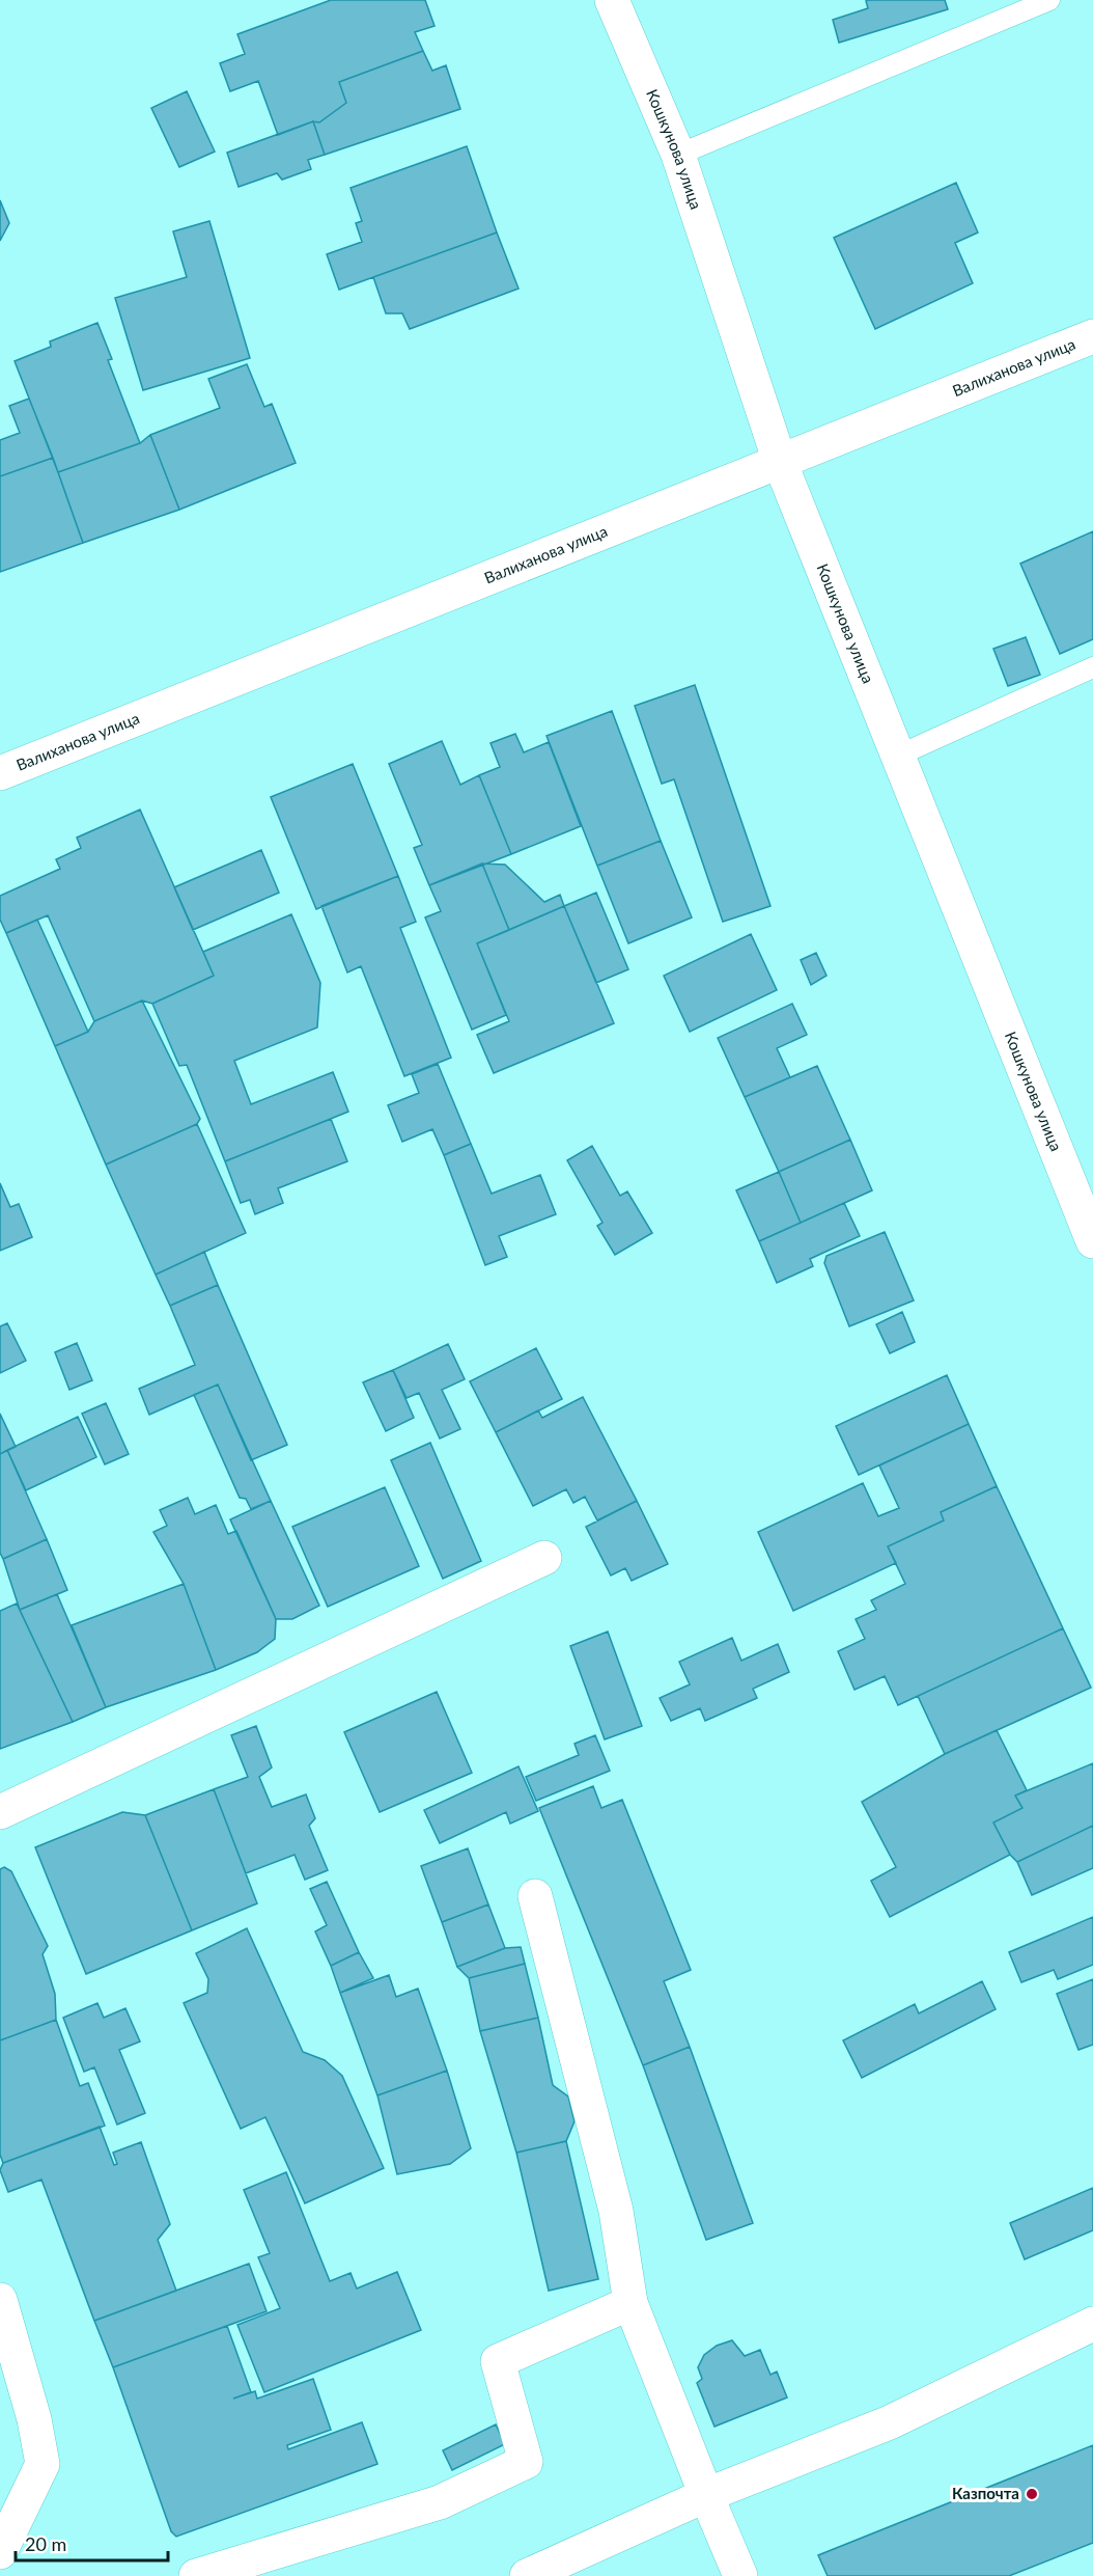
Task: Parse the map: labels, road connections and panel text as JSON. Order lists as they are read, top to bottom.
{
  "streets": {
    "street": ["Кошкунова улица", "Валиханова улица"]
  },
  "crossings": [
    ["Кошкунова улица", "Валиханова улица"]
  ],
  "places": ["Казпочта"],
  "scale_bar": "20 m"
}
